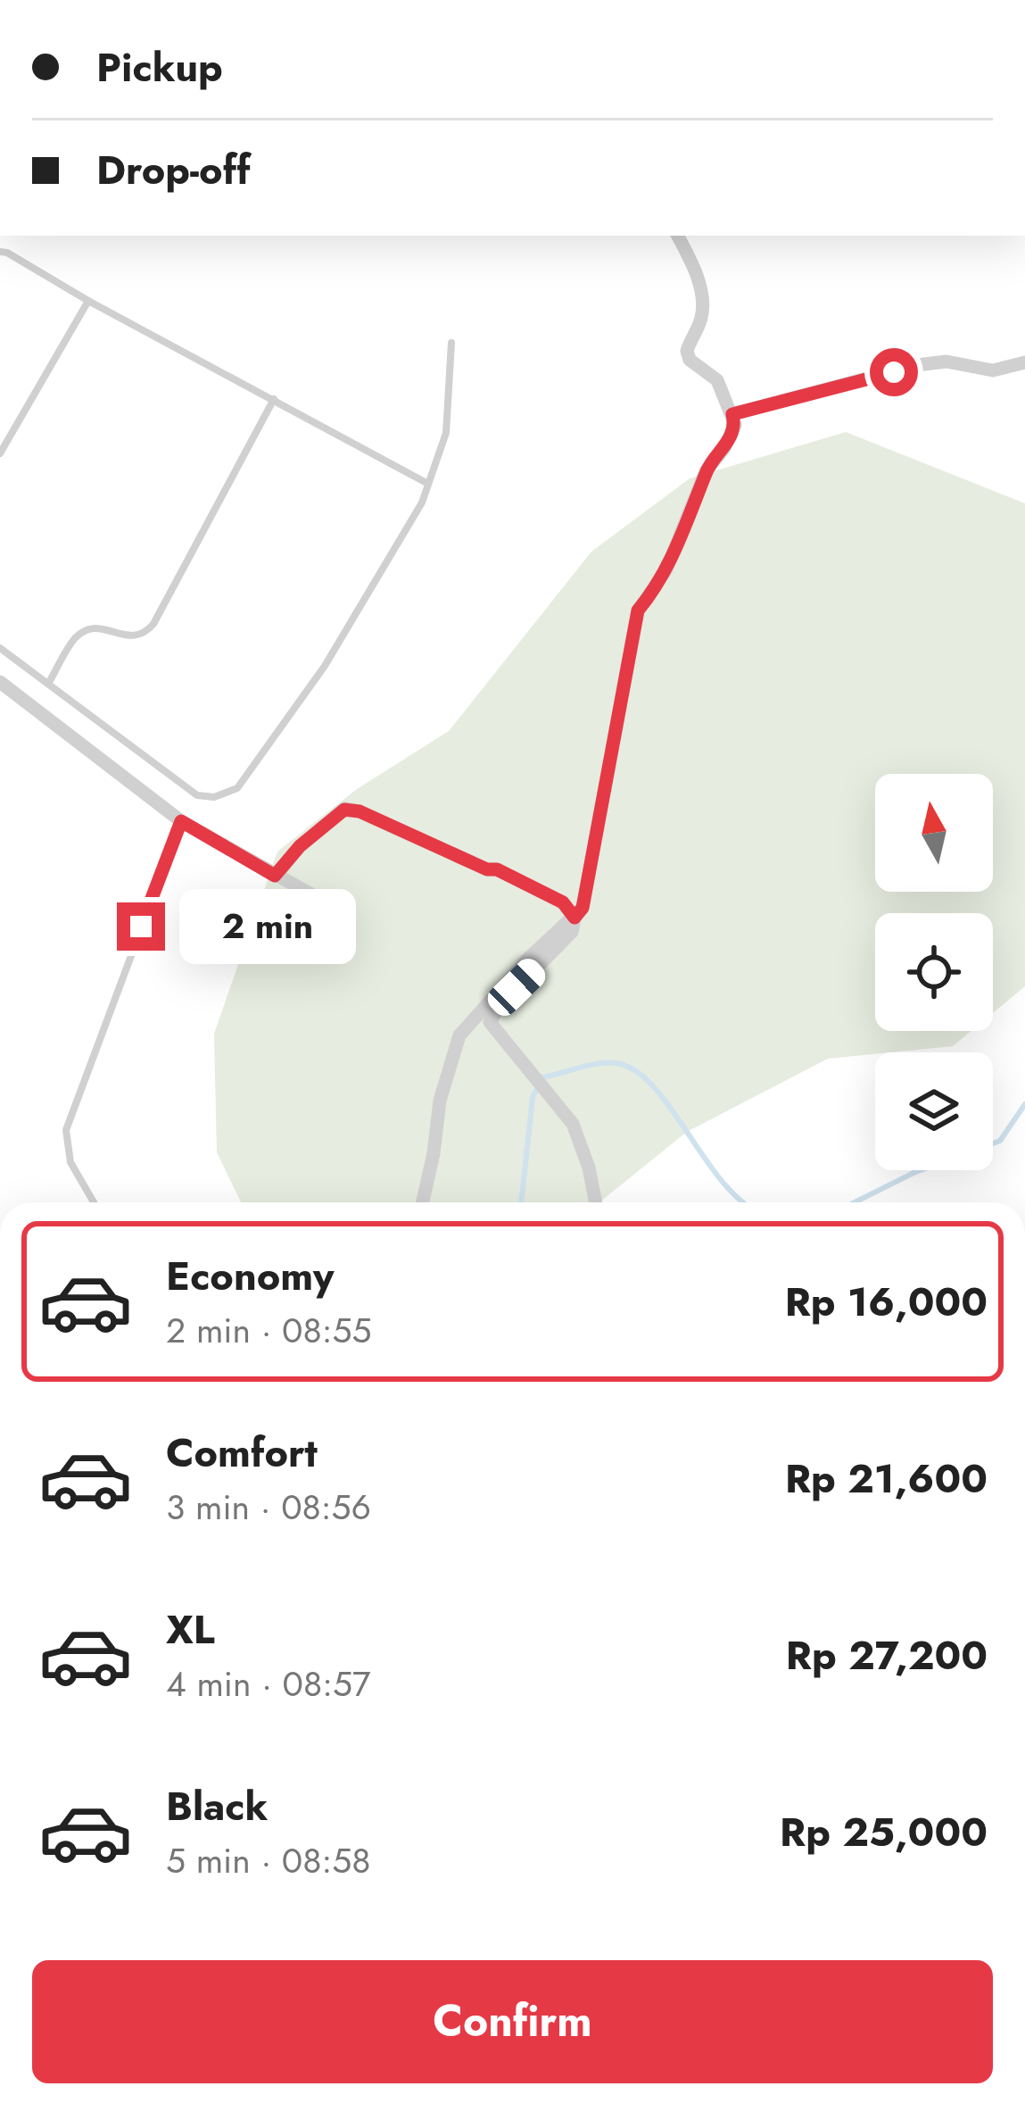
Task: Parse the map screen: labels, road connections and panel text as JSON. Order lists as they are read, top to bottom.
{
  "north": "top",
  "page": {
    "banner": ["Pickup", "Drop-off"],
    "bubble": "2 min",
    "list": [
      {
        "name": "Economy",
        "note": "2 min · 08:55",
        "value": "Rp 16,000"
      },
      {
        "name": "Comfort",
        "note": "3 min · 08:56",
        "value": "Rp 21,600"
      },
      {
        "name": "XL",
        "note": "4 min · 08:57",
        "value": "Rp 27,200"
      },
      {
        "name": "Black",
        "note": "5 min · 08:58",
        "value": "Rp 25,000"
      }
    ],
    "buttons": "Confirm"
  }
}
